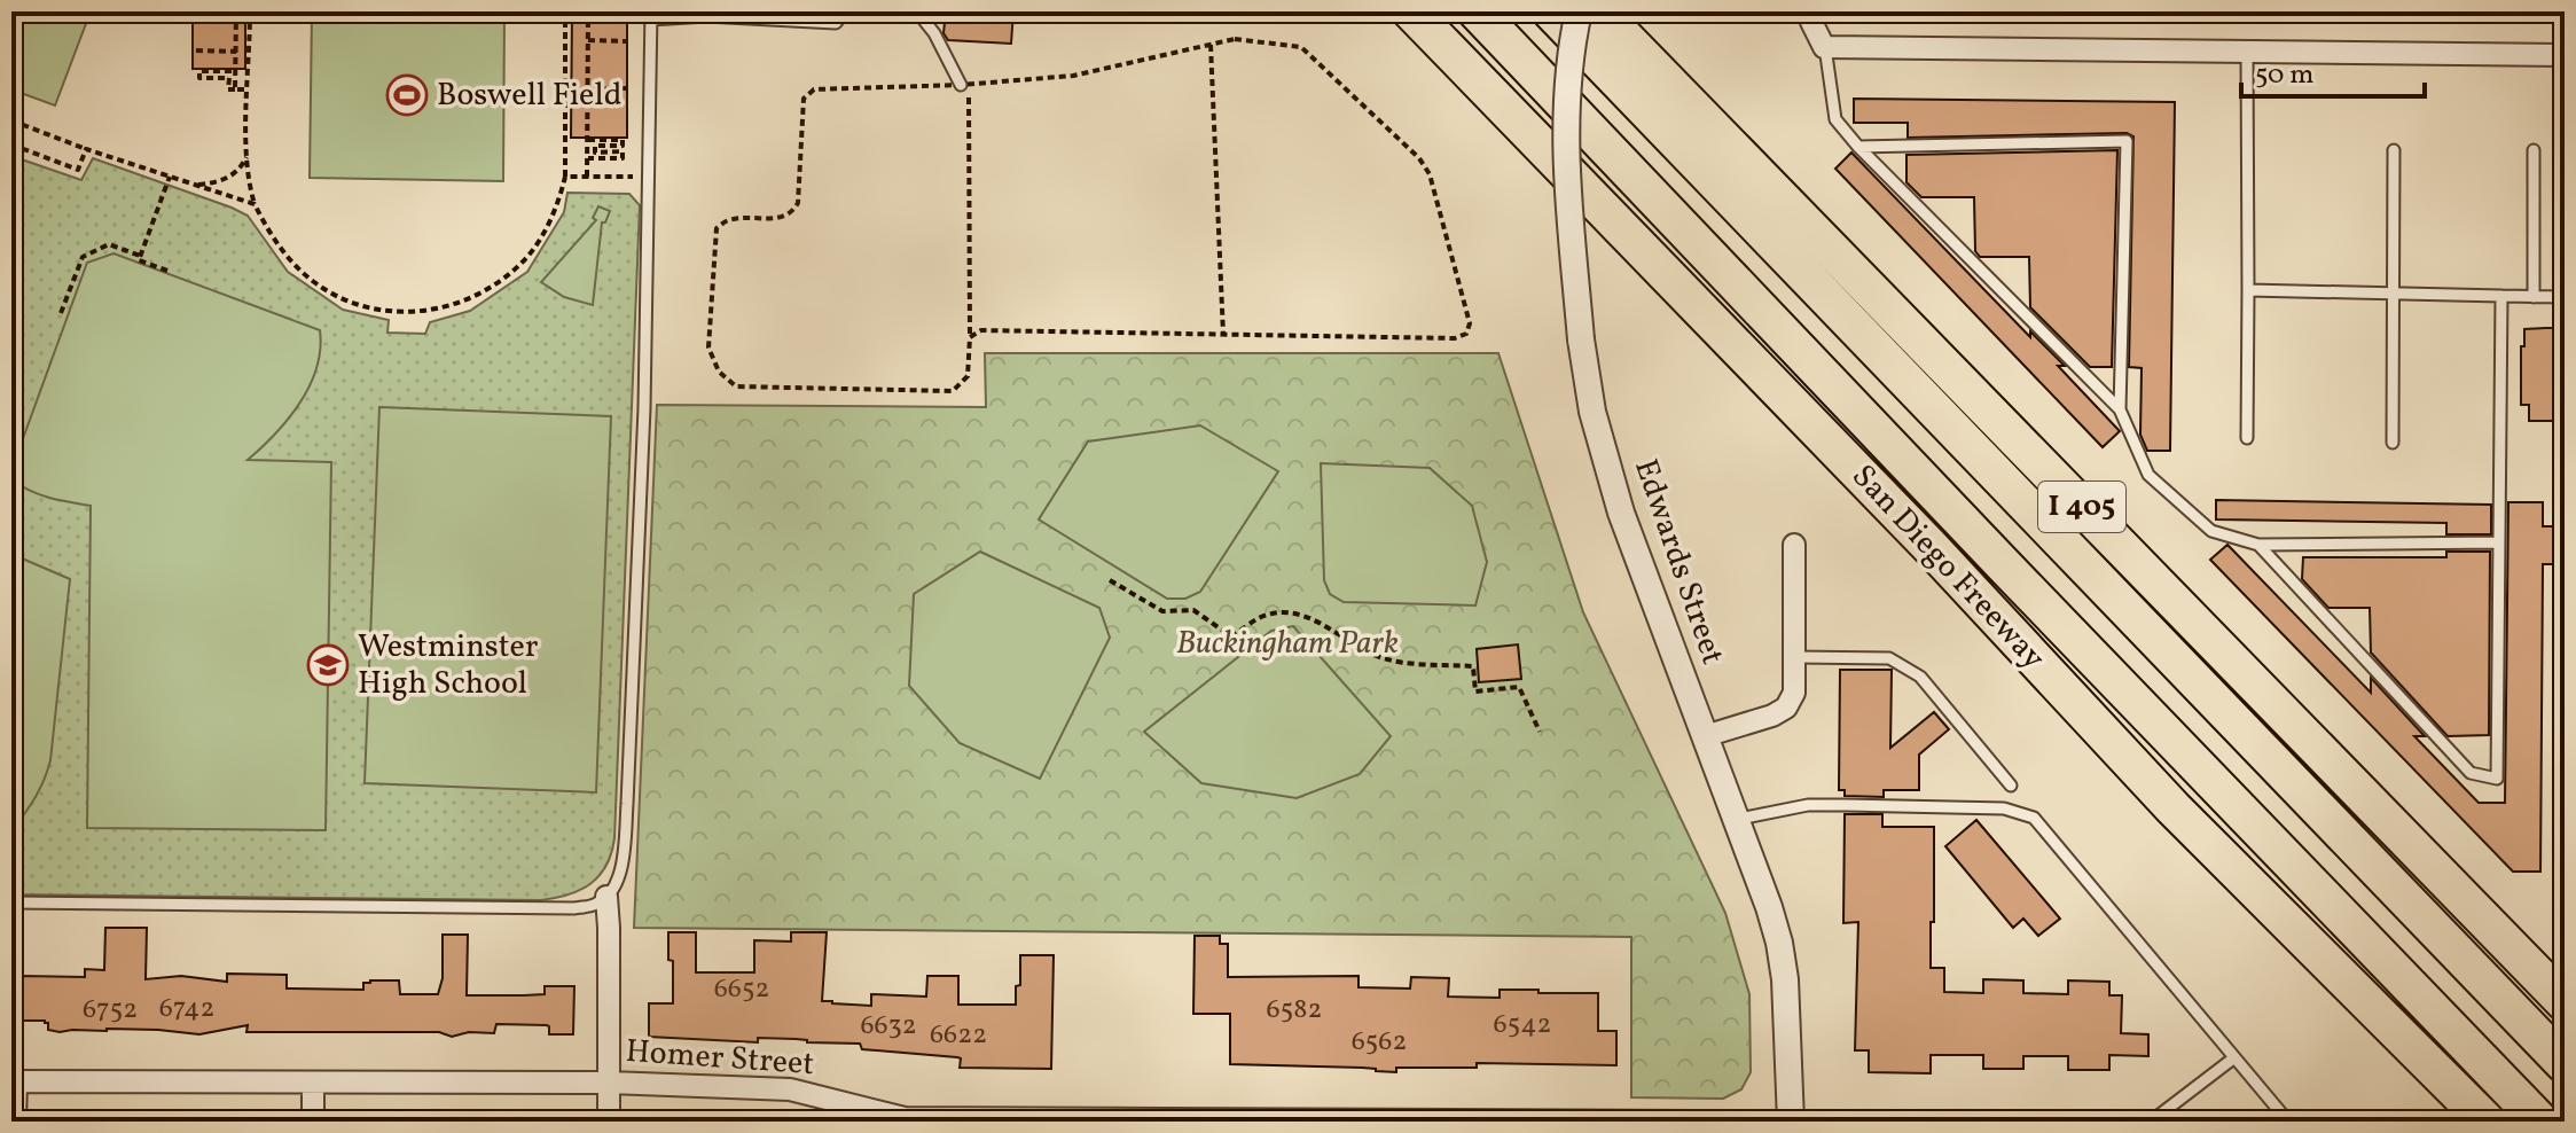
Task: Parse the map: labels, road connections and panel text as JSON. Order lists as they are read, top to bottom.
{
  "streets": {
    "highway": ["I 405", "San Diego Freeway"],
    "street": ["Edwards Street", "Homer Street"]
  },
  "parks": ["Buckingham Park"],
  "places": {
    "sports": ["Boswell Field"],
    "school or university": ["Westminster High School"]
  },
  "house_numbers": [
    "6652",
    "6742",
    "6752",
    "6582",
    "6542",
    "6632",
    "6622",
    "6562"
  ],
  "scale_bar": "50 m"
}
